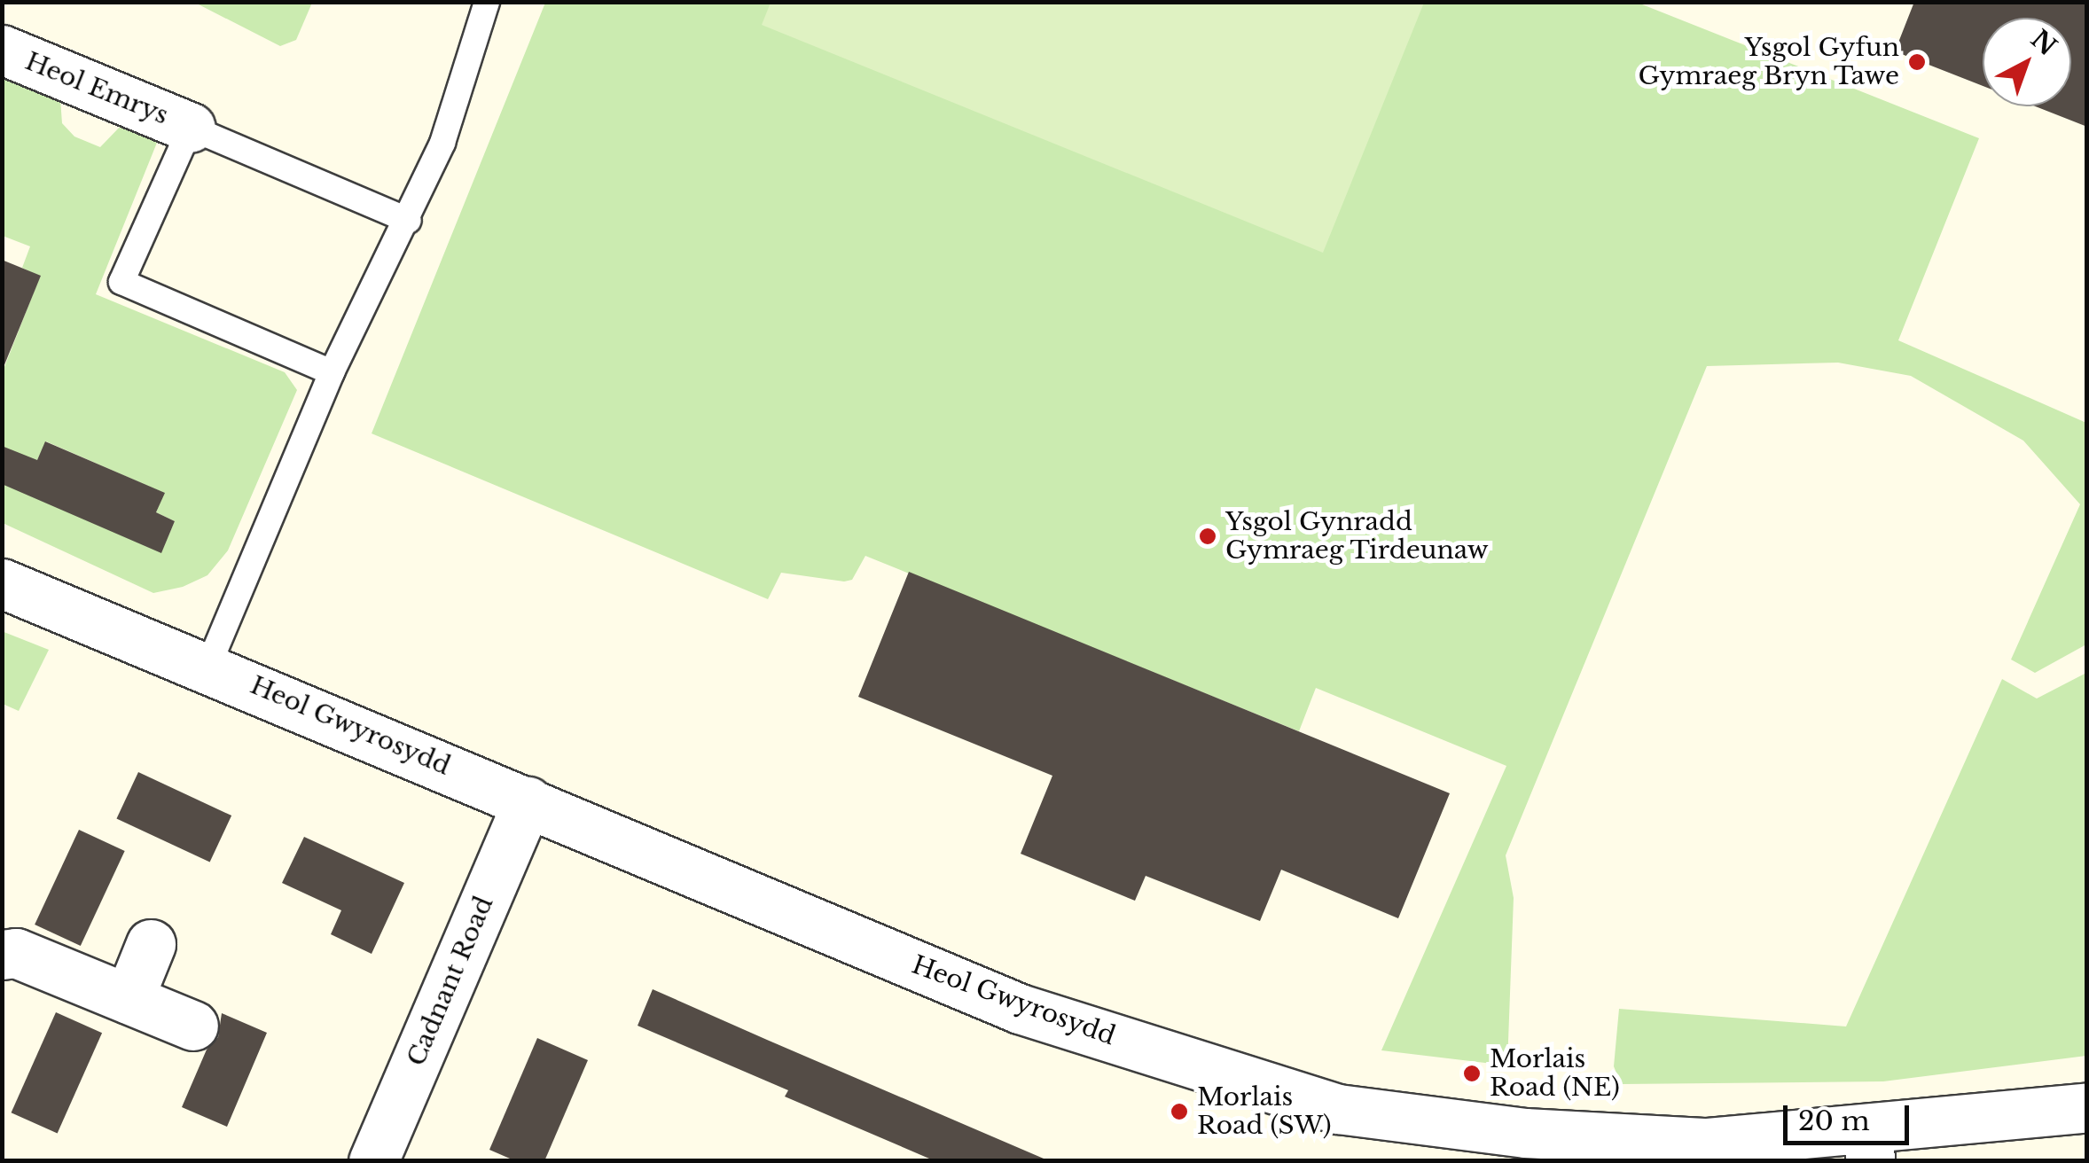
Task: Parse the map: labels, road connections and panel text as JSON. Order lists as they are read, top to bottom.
{
  "streets": {
    "street": ["Heol Emrys", "Heol Gwyrosydd", "Cadnant Road"]
  },
  "crossings": [
    ["Heol Gwyrosydd", "Cadnant Road"]
  ],
  "places": [
    "Ysgol Gyfun Gymraeg Bryn Tawe",
    "Ysgol Gynradd Gymraeg Tirdeunaw",
    "Morlais Road (NE)",
    "Morlais Road (SW)"
  ],
  "scale_bar": "20 m",
  "north": "top right"
}
